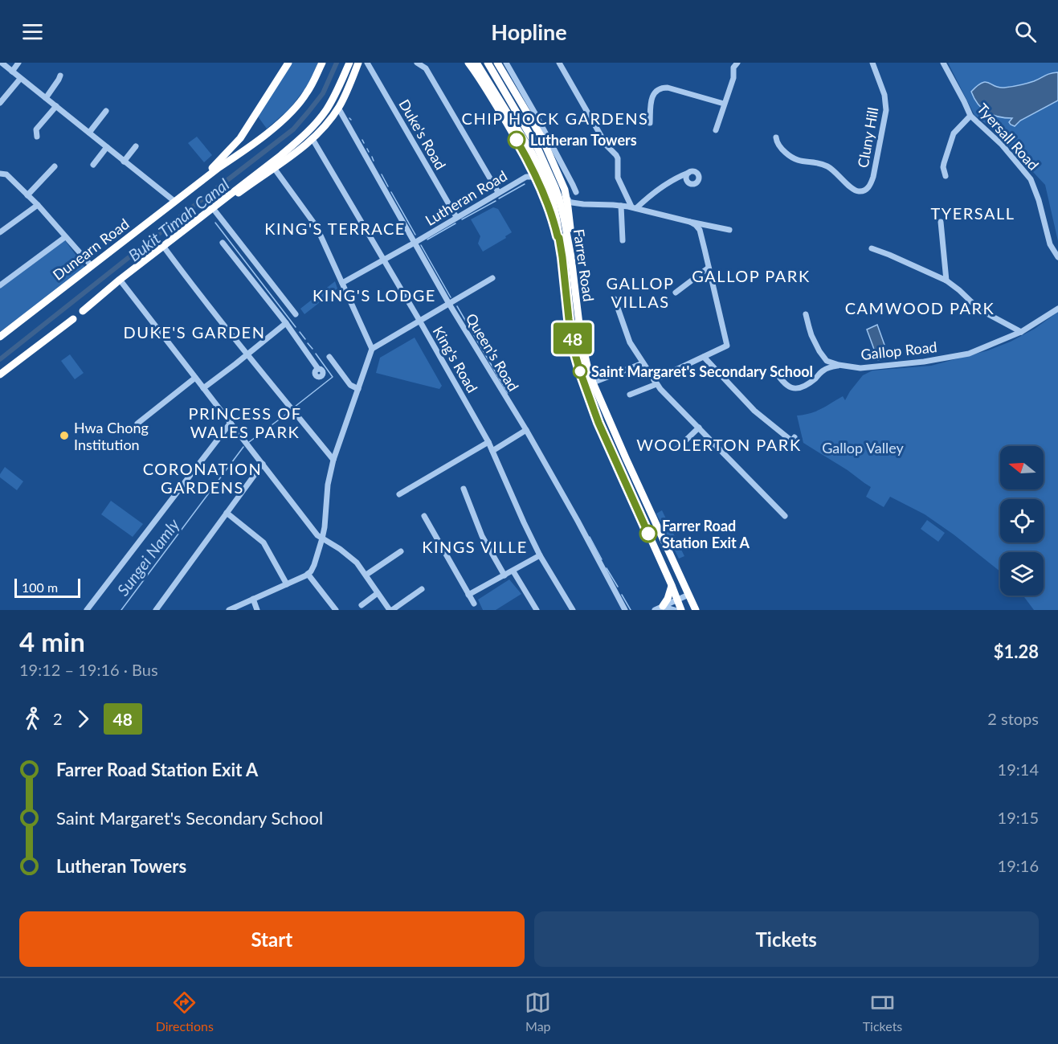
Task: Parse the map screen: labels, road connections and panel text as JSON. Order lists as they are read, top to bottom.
{
  "streets": {
    "highway": ["Dunearn Road", "Farrer Road"],
    "street": [
      "Duke's Road",
      "Tyersall Road",
      "Cluny Hill",
      "Lutheran Road",
      "Gallop Road",
      "Queen's Road",
      "King's Road"
    ]
  },
  "crossings": [
    ["Duke's Road", "Lutheran Road"],
    ["Lutheran Road", "Farrer Road"],
    ["Lutheran Road", "Queen's Road"],
    ["Lutheran Road", "King's Road"]
  ],
  "districts": [
    "CHIP HOCK GARDENS",
    "TYERSALL",
    "KING'S TERRACE",
    "GALLOP PARK",
    "GALLOP VILLAS",
    "KING'S LODGE",
    "CAMWOOD PARK",
    "DUKE'S GARDEN",
    "PRINCESS OF WALES PARK",
    "WOOLERTON PARK",
    "CORONATION GARDENS",
    "KINGS VILLE"
  ],
  "water": ["Bukit Timah Canal", "Sungei Namly"],
  "parks": ["Gallop Valley"],
  "places": [
    "Lutheran Towers",
    "Saint Margaret's Secondary School",
    "Hwa Chong Institution",
    "Farrer Road Station Exit A"
  ],
  "lines": ["bus line 48"],
  "scale_bar": "100 m",
  "north": "left",
  "page": {
    "header": "Hopline",
    "on_map": "48",
    "scale": "100 m",
    "heading": ["4 min", "19:12 – 19:16 · Bus", "$1.28"],
    "legs": ["2", "48", "2 stops"],
    "list": [
      {
        "name": "Farrer Road Station Exit A",
        "value": "19:14"
      },
      {
        "name": "Saint Margaret's Secondary School",
        "value": "19:15"
      },
      {
        "name": "Lutheran Towers",
        "value": "19:16"
      }
    ],
    "buttons": ["Start", "Tickets"],
    "tabs": ["Directions", "Map", "Tickets"]
  }
}
